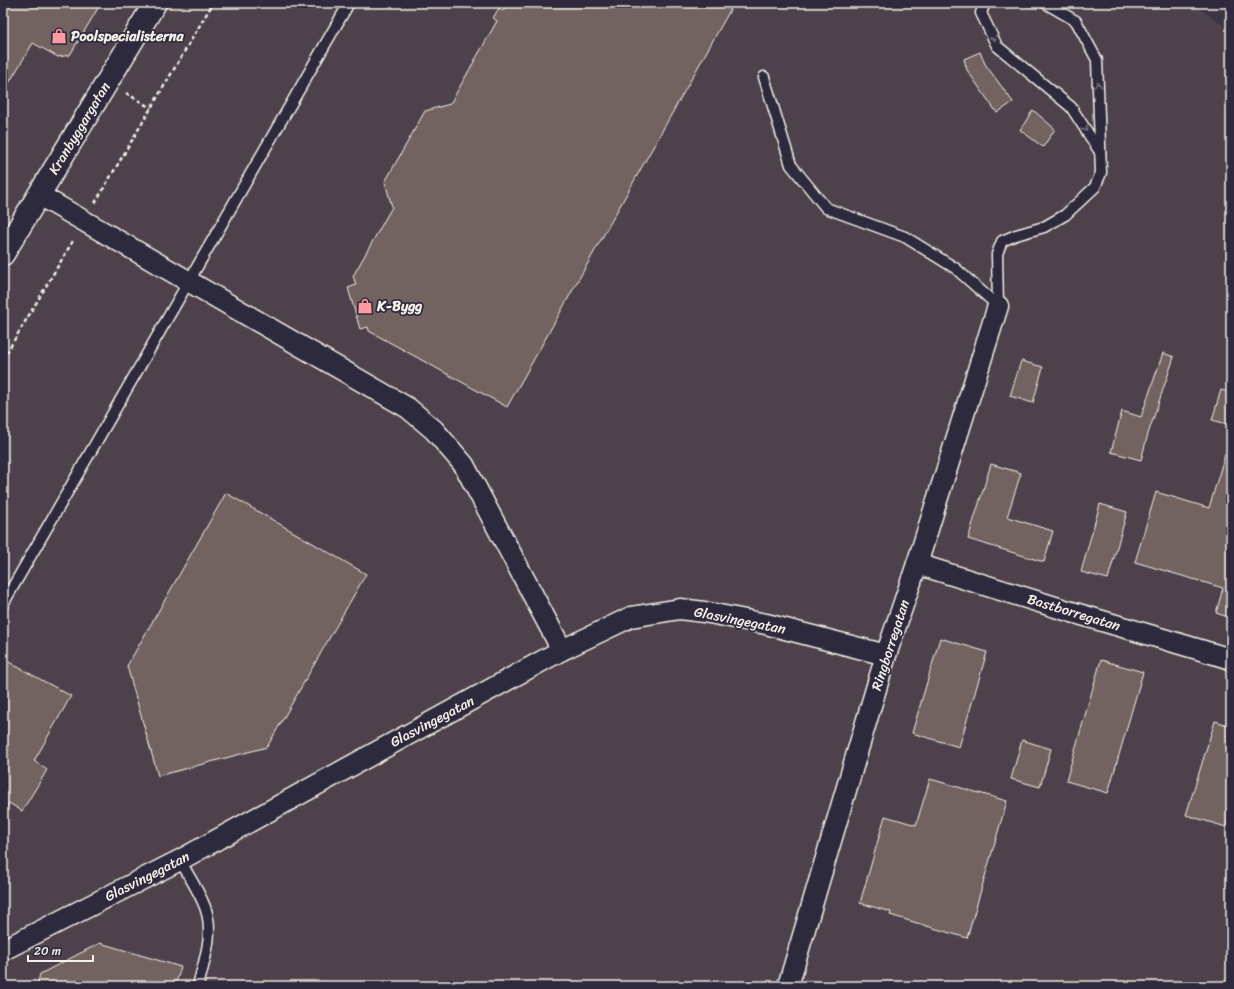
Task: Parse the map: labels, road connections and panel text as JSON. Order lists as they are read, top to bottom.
{
  "streets": {
    "street": [
      "Kranbyggargatan",
      "Bastborregatan",
      "Glasvingegatan",
      "Ringborregatan"
    ]
  },
  "crossings": [
    ["Bastborregatan", "Ringborregatan"],
    ["Glasvingegatan", "Ringborregatan"]
  ],
  "places": {
    "shop": ["Poolspecialisterna", "K-Bygg"]
  },
  "scale_bar": "20 m"
}
